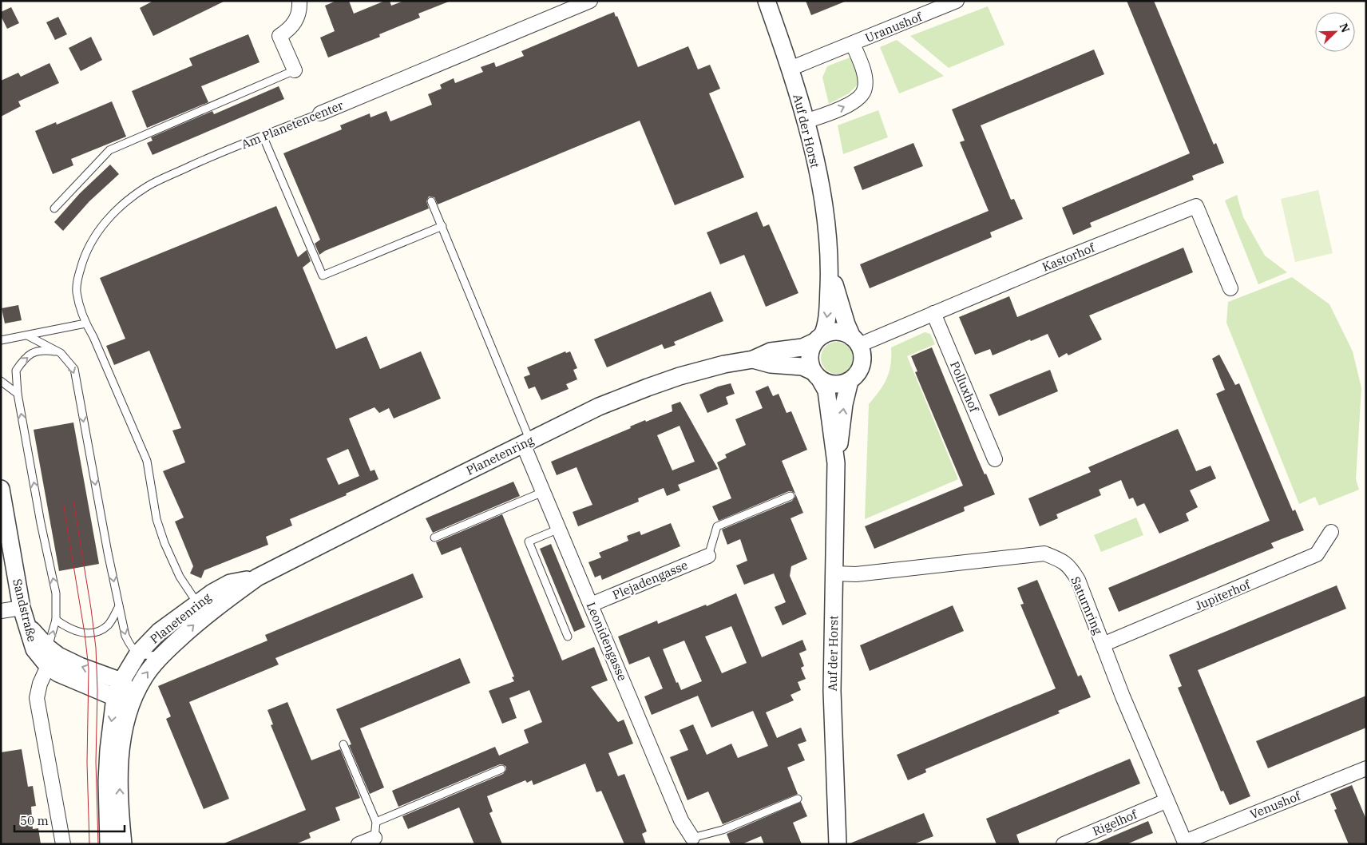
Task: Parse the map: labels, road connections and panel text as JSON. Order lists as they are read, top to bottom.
{
  "streets": {
    "street": [
      "Uranushof",
      "Am Planetencenter",
      "Auf der Horst",
      "Kastorhof",
      "Polluxhof",
      "Planetenring",
      "Plejadengasse",
      "Jupiterhof",
      "Saturnring",
      "Sandstraße",
      "Leonidengasse",
      "Venushof",
      "Rigelhof"
    ]
  },
  "crossings": [
    ["Uranushof", "Auf der Horst"],
    ["Am Planetencenter", "Planetenring"],
    ["Auf der Horst", "Kastorhof"],
    ["Auf der Horst", "Planetenring"],
    ["Auf der Horst", "Saturnring"],
    ["Kastorhof", "Polluxhof"],
    ["Kastorhof", "Planetenring"],
    ["Planetenring", "Leonidengasse"],
    ["Plejadengasse", "Leonidengasse"],
    ["Jupiterhof", "Saturnring"],
    ["Saturnring", "Venushof"],
    ["Saturnring", "Rigelhof"]
  ],
  "scale_bar": "50 m",
  "north": "top right"
}
